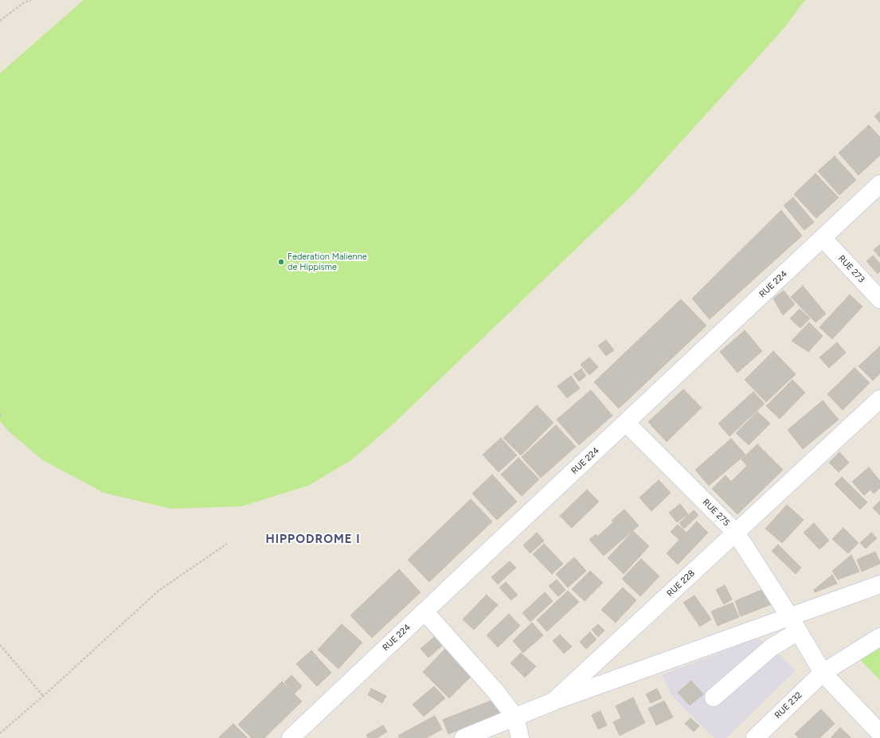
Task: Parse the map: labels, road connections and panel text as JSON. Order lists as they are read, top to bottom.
{
  "streets": {
    "street": [
      "RUE 273",
      "RUE 224",
      "RUE 275",
      "RUE 228",
      "RUE 232"
    ]
  },
  "crossings": [
    ["RUE 273", "RUE 224"],
    ["RUE 224", "RUE 275"],
    ["RUE 275", "RUE 228"],
    ["RUE 275", "RUE 232"]
  ],
  "districts": ["HIPPODROME I"],
  "places": ["Federation Malienne de Hippisme"]
}
